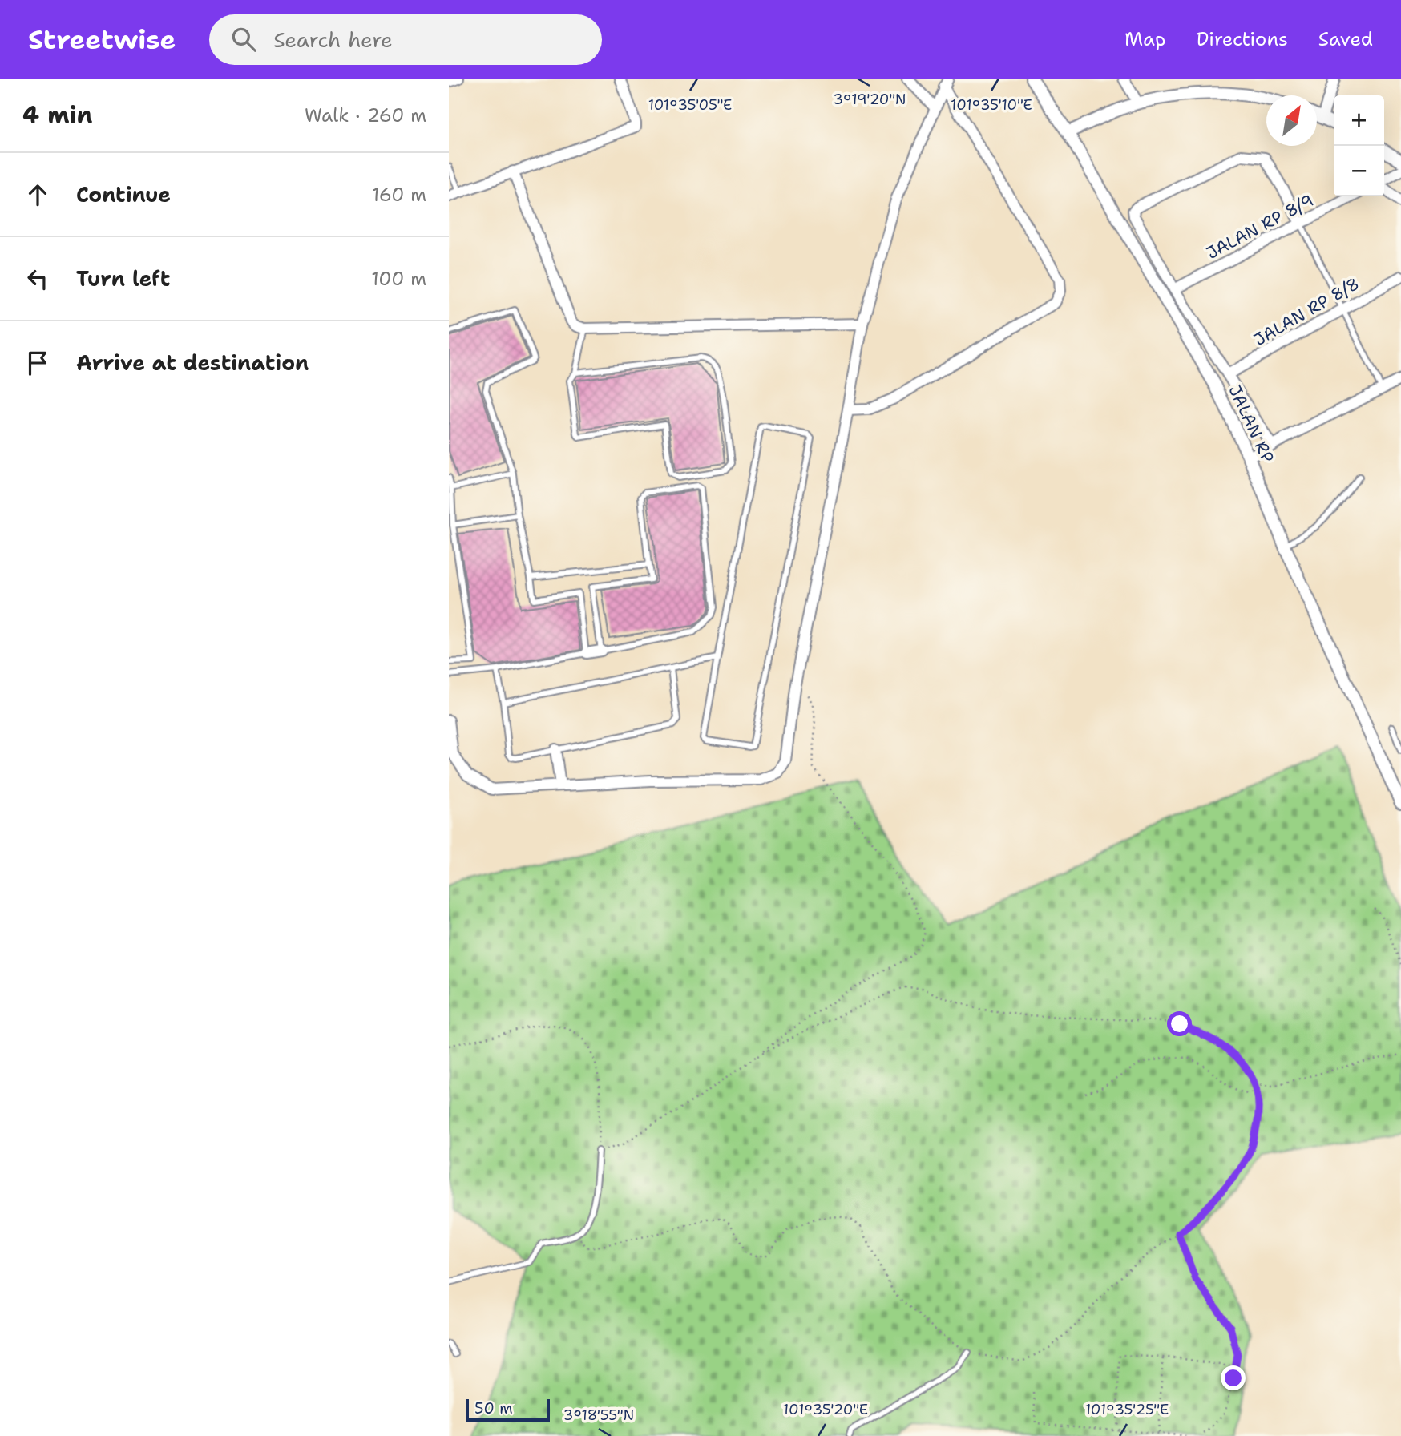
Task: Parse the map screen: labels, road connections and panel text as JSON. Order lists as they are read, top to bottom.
{
  "streets": {
    "street": ["JALAN RP 8/9", "JALAN RP 8/8", "JALAN RP"]
  },
  "scale_bar": "50 m",
  "north": "top right",
  "page": {
    "header": "Streetwise",
    "search": "Search here",
    "nav": ["Map", "Directions", "Saved"],
    "heading": ["4 min", "Walk · 260 m"],
    "map_buttons": ["+", "−"],
    "list": [
      ["Continue", "160 m"],
      ["Turn left", "100 m"],
      "Arrive at destination"
    ],
    "scale": "50 m"
  },
  "coordinates": [
    "3°19'20\"N",
    "101°35'05\"E",
    "101°35'10\"E",
    "101°35'20\"E",
    "101°35'25\"E",
    "3°18'55\"N"
  ]
}
